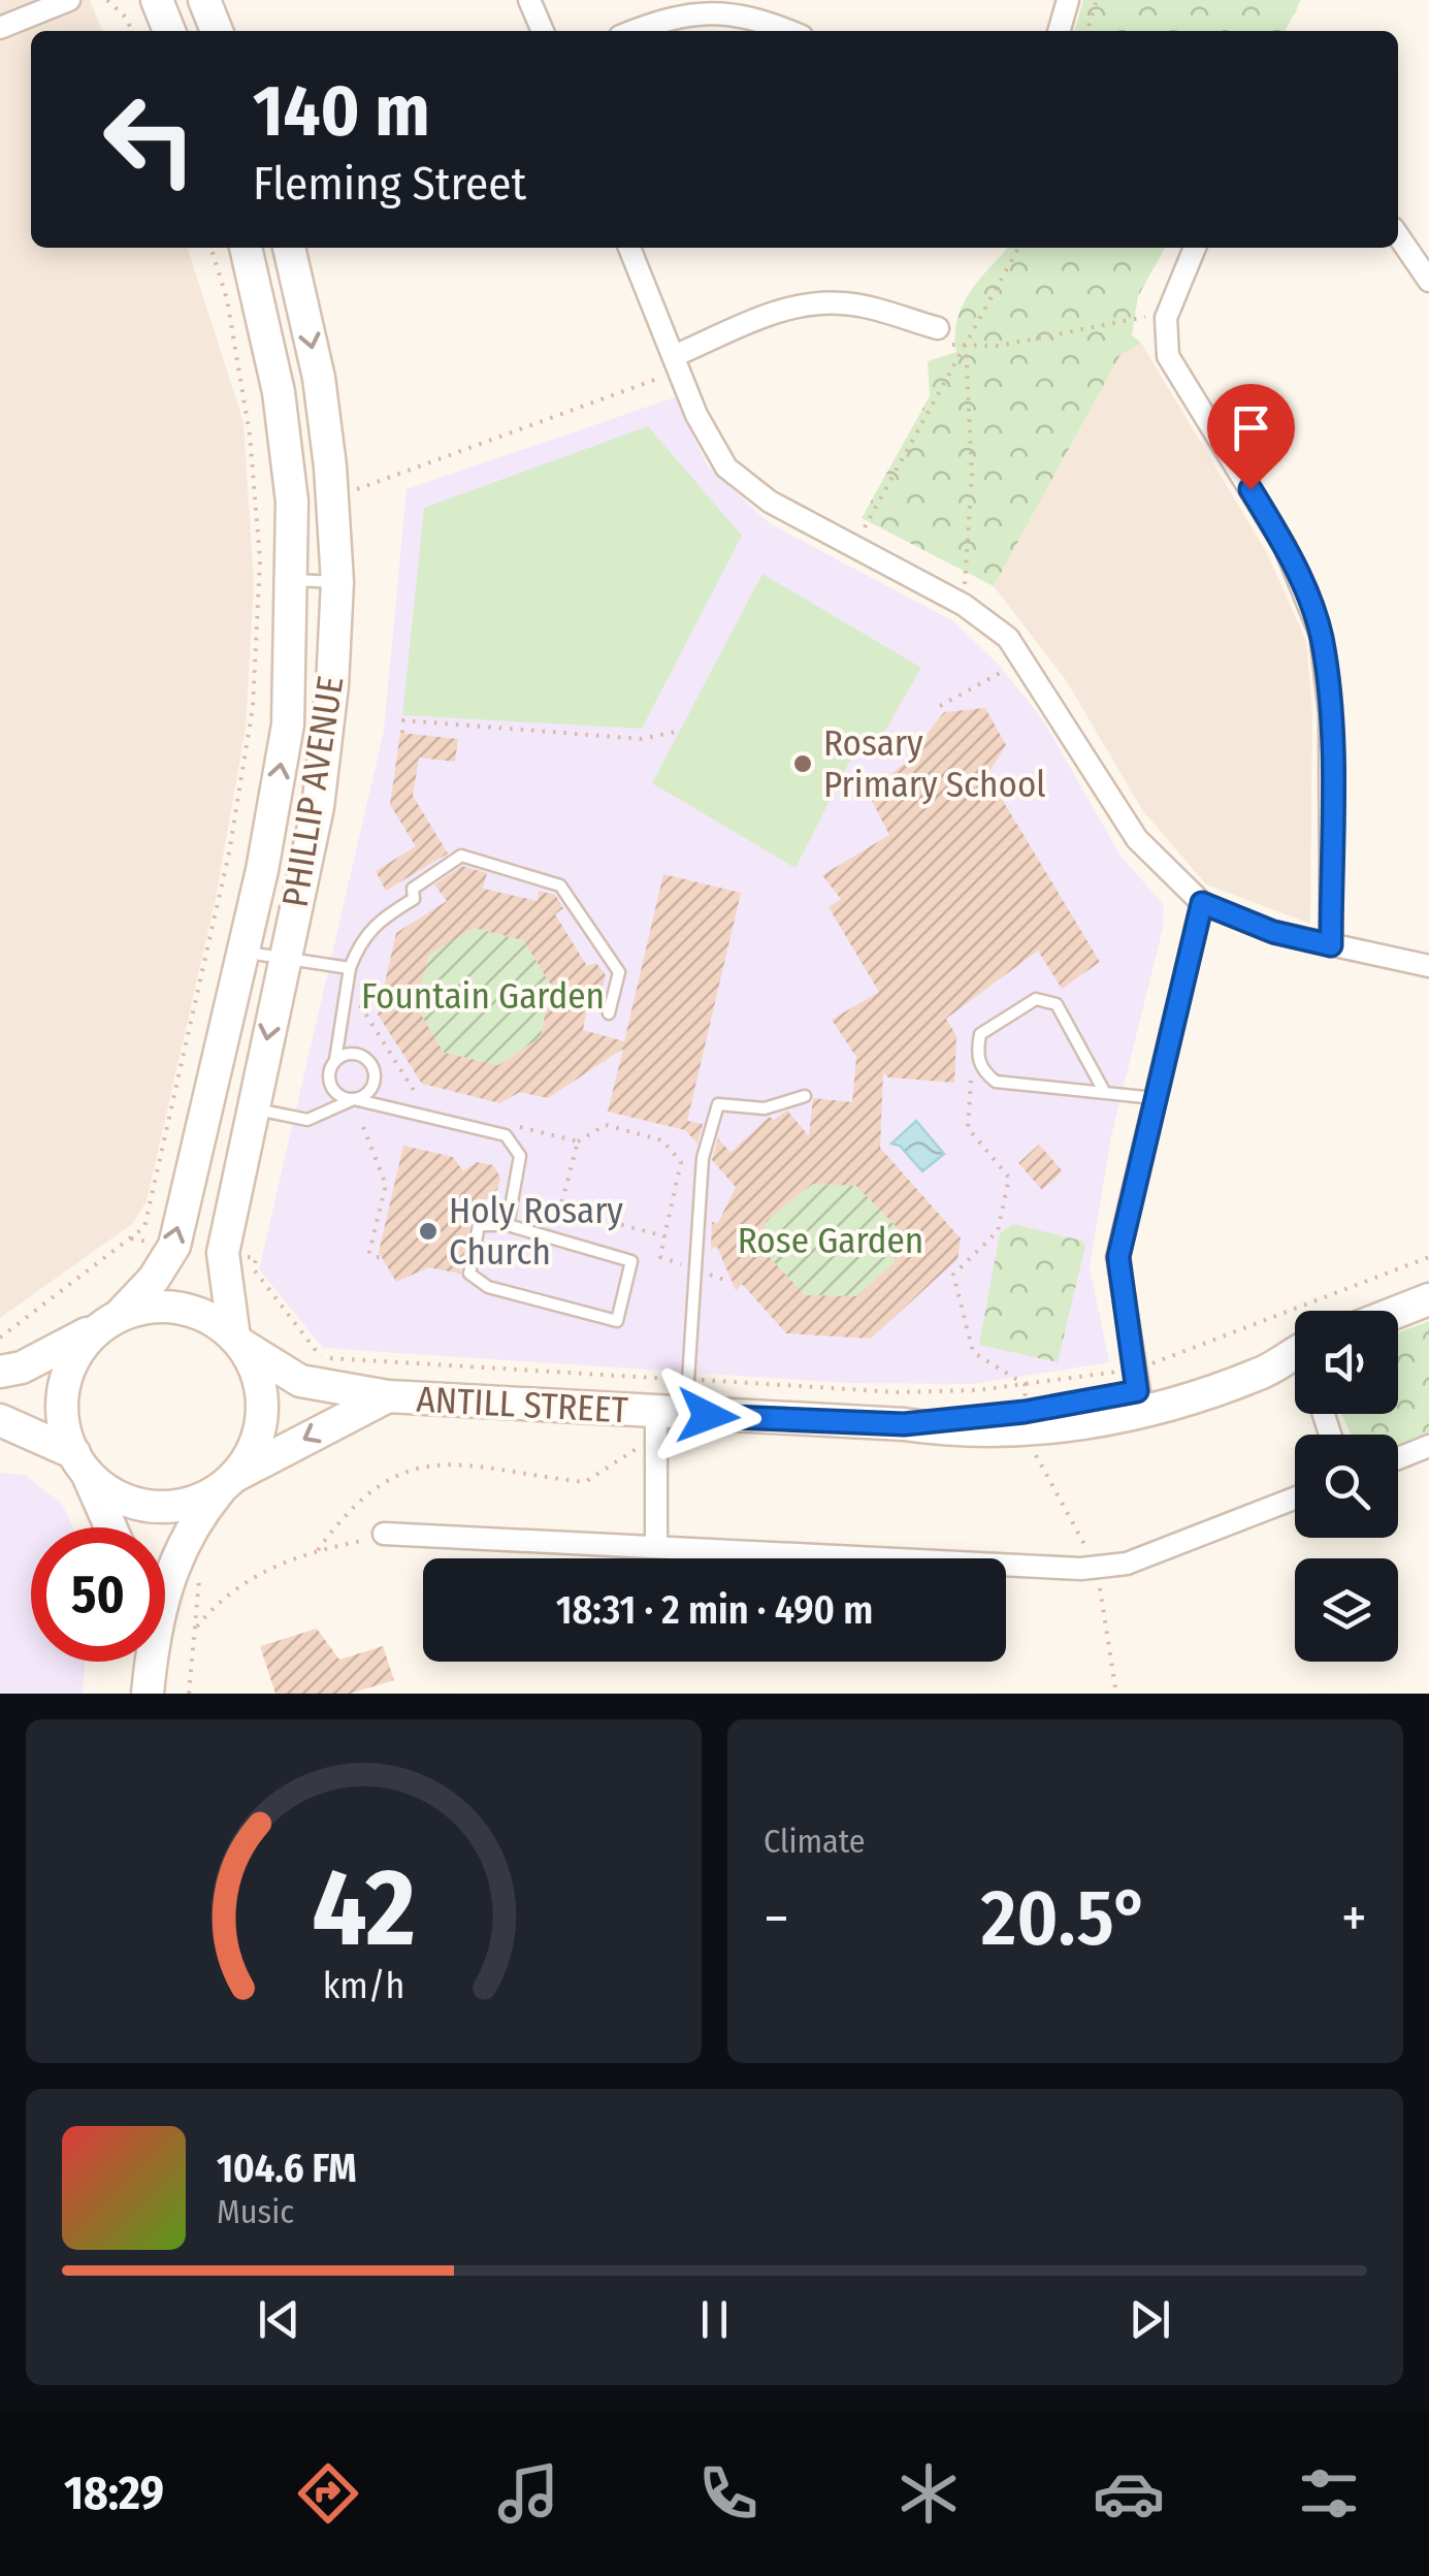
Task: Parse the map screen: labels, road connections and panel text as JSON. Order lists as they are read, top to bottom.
{
  "streets": {
    "main road": ["PHILLIP AVENUE", "ANTILL STREET"]
  },
  "crossings": [
    ["PHILLIP AVENUE", "ANTILL STREET"]
  ],
  "parks": ["Fountain Garden", "Rose Garden"],
  "places": ["Rosary Primary School", "Holy Rosary Church"],
  "page": {
    "turn": ["140 m", "Fleming Street"],
    "limit": "50",
    "trip": "18:31 · 2 min · 490 m",
    "tile": "Climate",
    "heat": ["−", "20.5°", "+"],
    "song": ["104.6 FM", "Music"],
    "tabs": "18:29",
    "gauge": ["42", "km/h"]
  }
}
